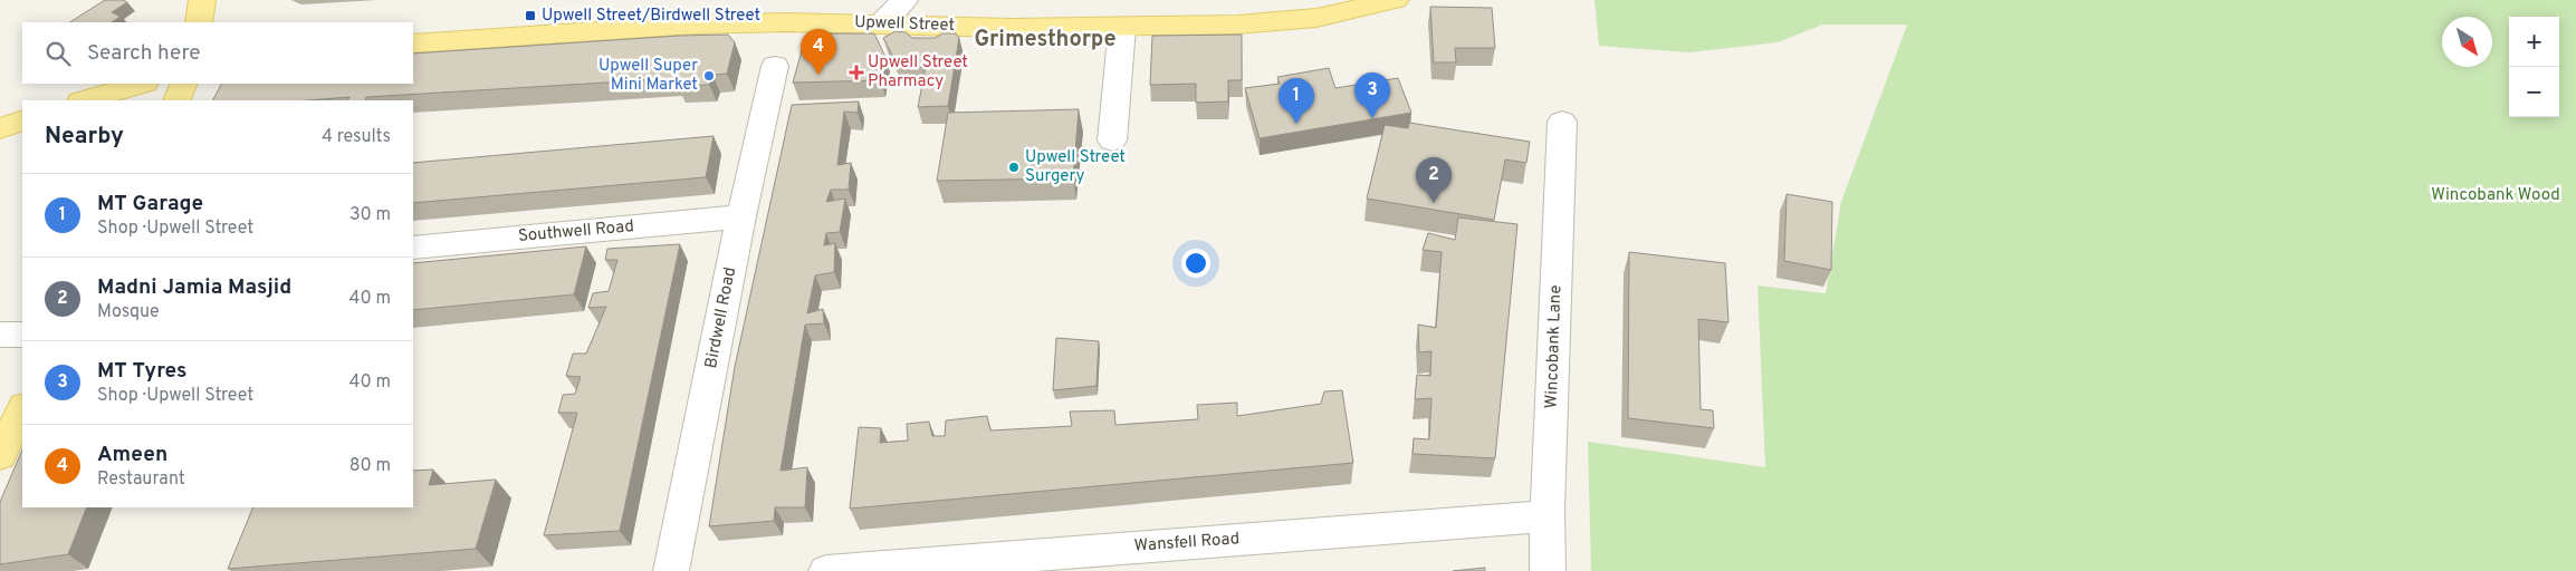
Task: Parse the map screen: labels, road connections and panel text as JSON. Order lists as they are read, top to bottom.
{
  "streets": {
    "main road": ["Upwell Street"],
    "street": [
      "Southwell Road",
      "Birdwell Road",
      "Wincobank Lane",
      "Wansfell Road"
    ]
  },
  "crossings": [
    ["Southwell Road", "Birdwell Road"],
    ["Wincobank Lane", "Wansfell Road"]
  ],
  "districts": ["Grimesthorpe"],
  "parks": ["Wincobank Wood"],
  "places": {
    "transit": ["Upwell Street/Birdwell Street"],
    "health": ["Upwell Street Pharmacy"],
    "other": ["Upwell Super Mini Market", "Upwell Street Surgery"]
  },
  "north": "bottom right",
  "page": {
    "map_buttons": ["+", "−"],
    "search": "Search here",
    "pins": [
      "4",
      "3",
      "1",
      "2"
    ],
    "heading": ["Nearby", "4 results"],
    "list": [
      {
        "mark": "1",
        "name": "MT Garage",
        "note": "Shop · Upwell Street",
        "value": "30 m"
      },
      {
        "mark": "2",
        "name": "Madni Jamia Masjid",
        "note": "Mosque",
        "value": "40 m"
      },
      {
        "mark": "3",
        "name": "MT Tyres",
        "note": "Shop · Upwell Street",
        "value": "40 m"
      },
      {
        "mark": "4",
        "name": "Ameen",
        "note": "Restaurant",
        "value": "80 m"
      }
    ]
  }
}
